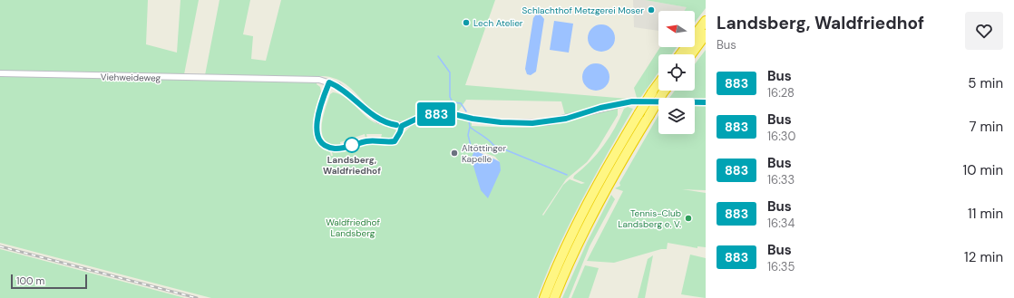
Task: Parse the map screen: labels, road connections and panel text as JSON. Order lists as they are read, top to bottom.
{
  "streets": {
    "street": ["Viehweideweg"]
  },
  "parks": ["Waldfriedhof Landsberg"],
  "places": [
    "Schlachthof Metzgerei Moser",
    "Lech Atelier",
    "Landsberg, Waldfriedhof",
    "Altöttinger Kapelle",
    "Tennis-Club Landsberg e. V."
  ],
  "lines": ["bus line 883"],
  "scale_bar": "100 m",
  "north": "left",
  "page": {
    "on_map": "883",
    "heading": ["Landsberg, Waldfriedhof", "Bus"],
    "list": [
      {
        "mark": "883",
        "name": "Bus",
        "note": "16:28",
        "value": "5 min"
      },
      {
        "mark": "883",
        "name": "Bus",
        "note": "16:30",
        "value": "7 min"
      },
      {
        "mark": "883",
        "name": "Bus",
        "note": "16:33",
        "value": "10 min"
      },
      {
        "mark": "883",
        "name": "Bus",
        "note": "16:34",
        "value": "11 min"
      },
      {
        "mark": "883",
        "name": "Bus",
        "note": "16:35",
        "value": "12 min"
      }
    ],
    "scale": "100 m"
  }
}
